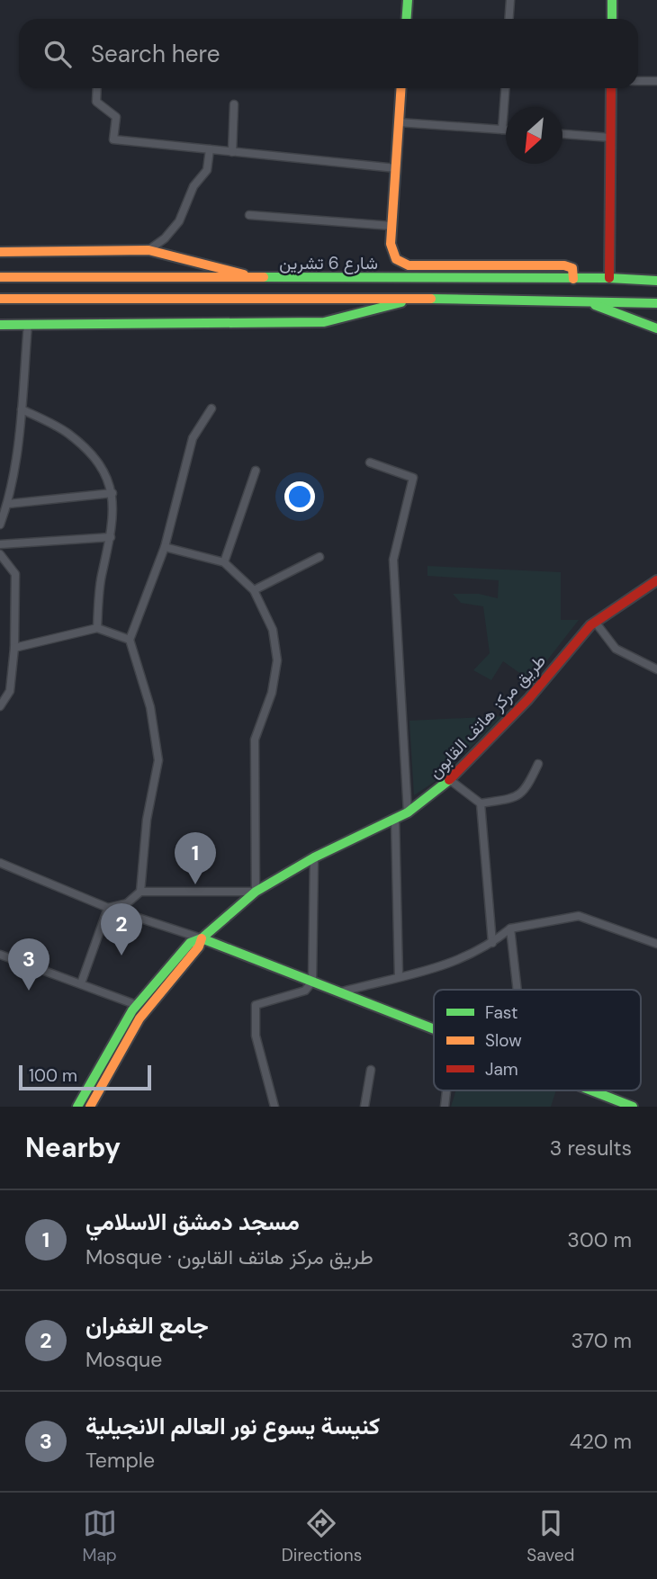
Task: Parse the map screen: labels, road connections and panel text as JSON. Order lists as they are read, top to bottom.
{
  "streets": {
    "main road": ["شارع 6 تشرين", "طريق مركز هاتف القابون"]
  },
  "legend": ["Fast", "Slow", "Jam"],
  "scale_bar": "100 m",
  "north": "bottom left",
  "page": {
    "search": "Search here",
    "pins": ["1", "2", "3"],
    "scale": "100 m",
    "heading": ["Nearby", "3 results"],
    "list": [
      {
        "mark": "1",
        "name": "مسجد دمشق الاسلامي",
        "note": "Mosque · طريق مركز هاتف القابون",
        "value": "300 m"
      },
      {
        "mark": "2",
        "name": "جامع الغفران",
        "note": "Mosque",
        "value": "370 m"
      },
      {
        "mark": "3",
        "name": "كنيسة يسوع نور العالم الانجيلية",
        "note": "Temple",
        "value": "420 m"
      }
    ],
    "nav": ["Map", "Directions", "Saved"]
  }
}
